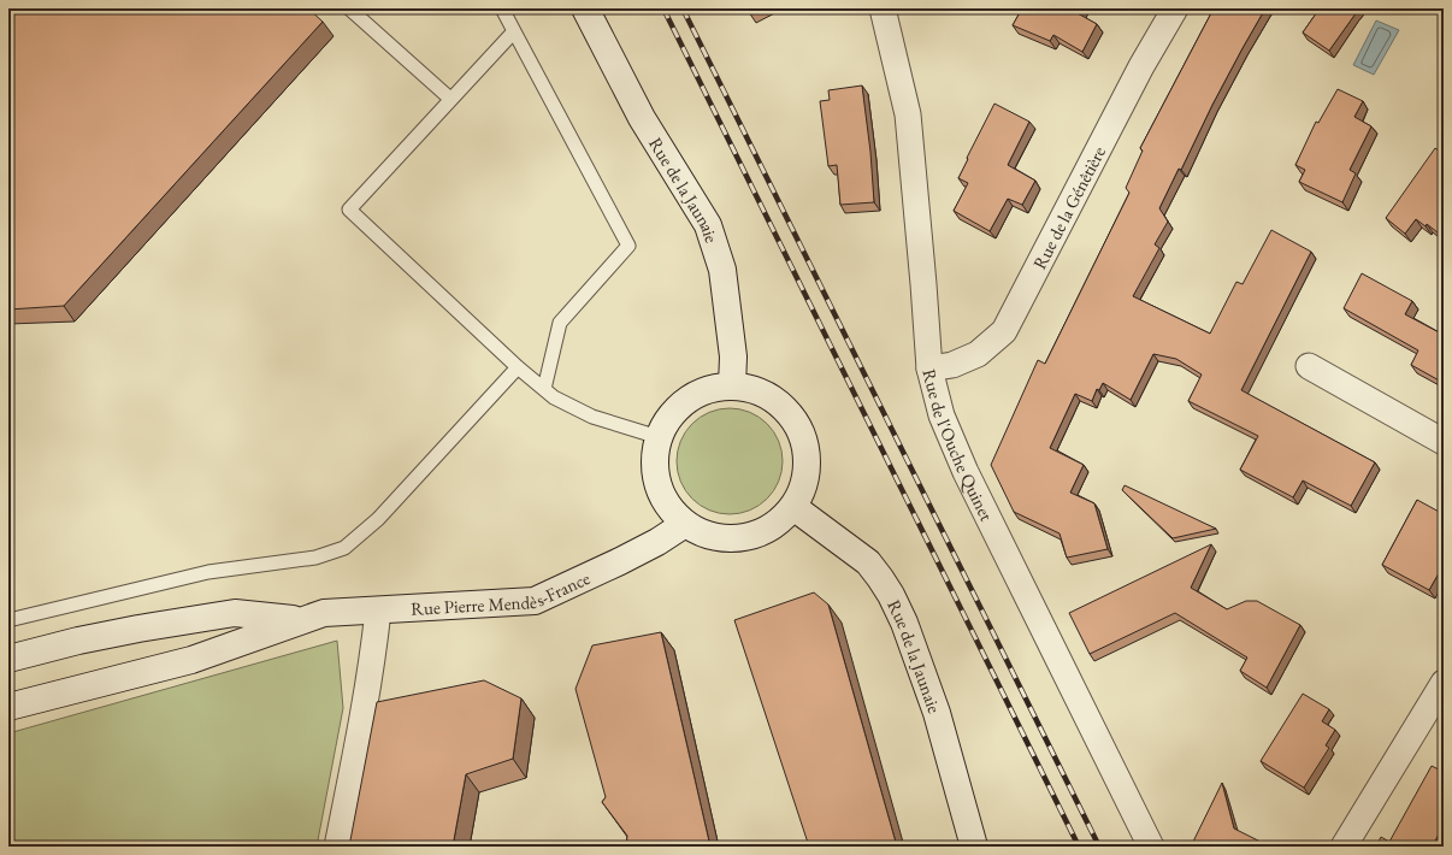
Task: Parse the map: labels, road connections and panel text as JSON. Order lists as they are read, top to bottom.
{
  "streets": {
    "main road": ["Rue de la Jaunaie", "Rue Pierre Mendès-France"],
    "street": ["Rue de la Génêtière", "Rue de l'Ouche Quinet"]
  },
  "crossings": [
    ["Rue de la Jaunaie", "Rue Pierre Mendès-France"],
    ["Rue de la Génêtière", "Rue de l'Ouche Quinet"]
  ]
}
